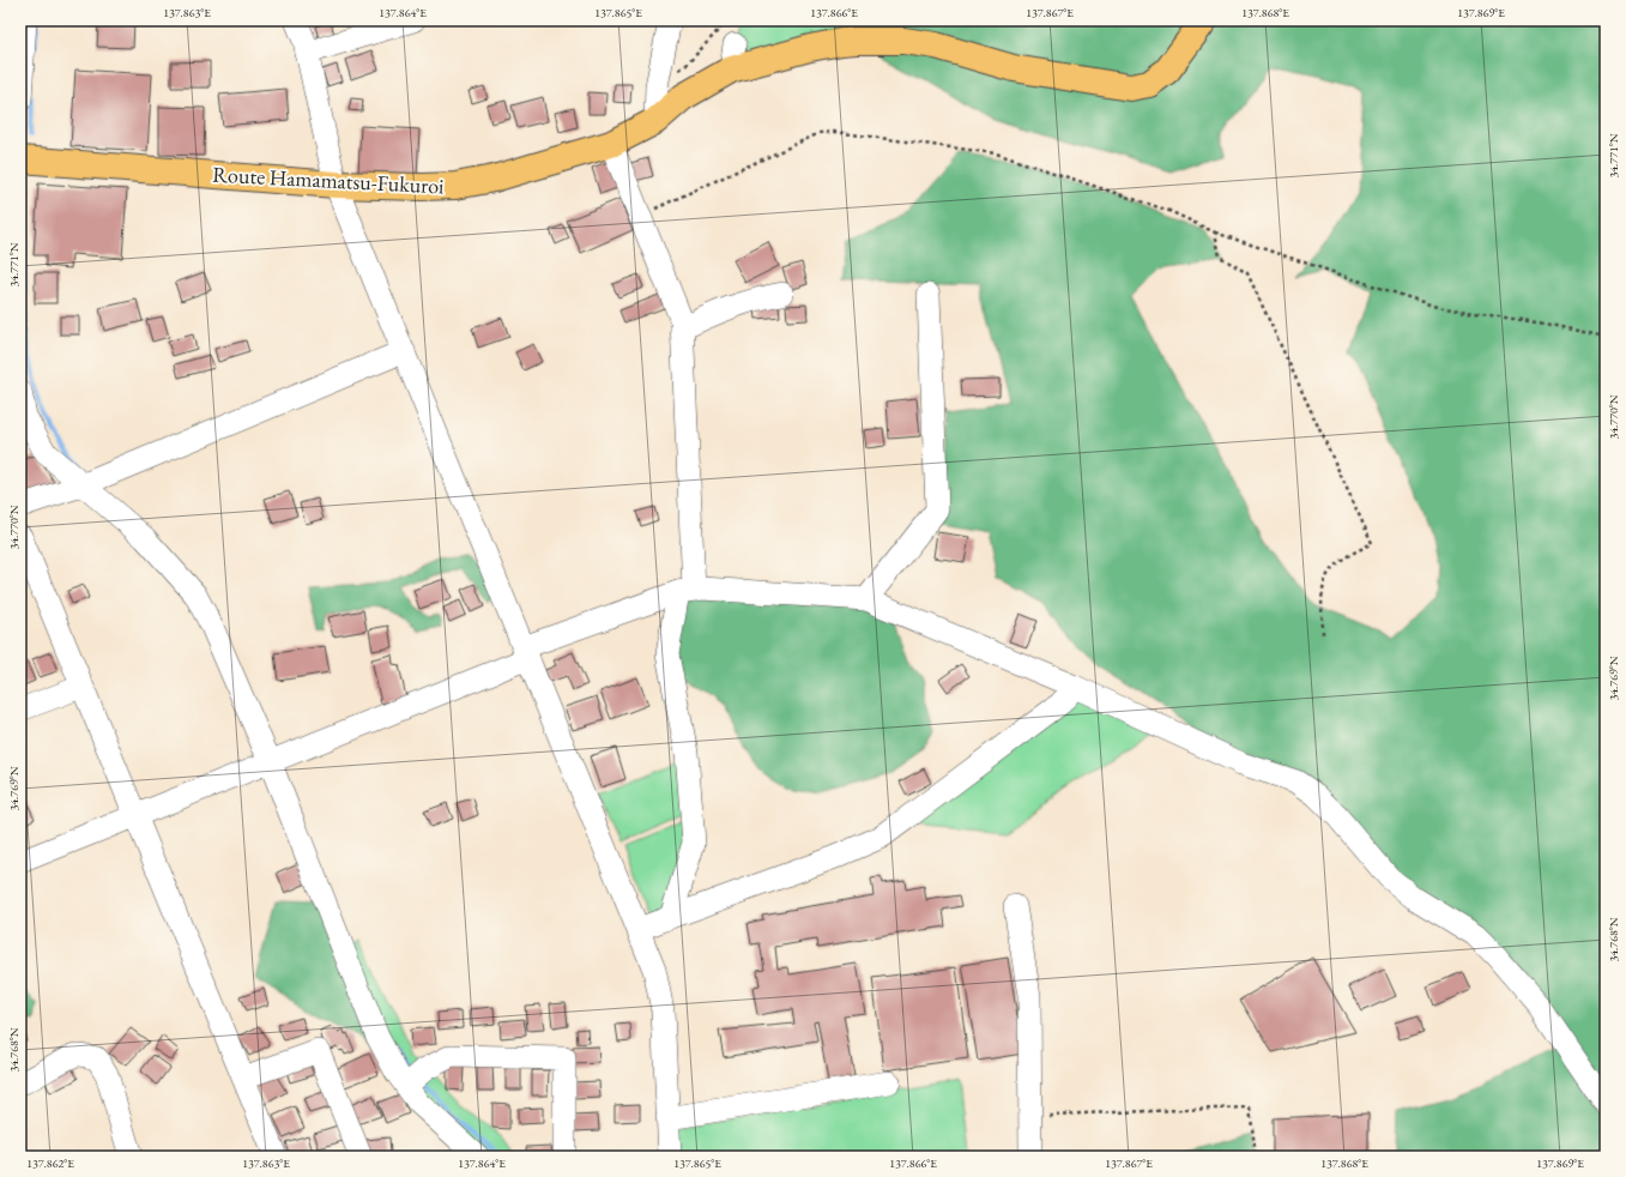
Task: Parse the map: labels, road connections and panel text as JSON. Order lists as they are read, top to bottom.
{
  "streets": {
    "main road": ["Route Hamamatsu-Fukuroi"]
  },
  "coordinates": [
    "137.863°E",
    "137.864°E",
    "137.865°E",
    "137.866°E",
    "137.867°E",
    "137.868°E",
    "137.869°E",
    "34.771°N",
    "34.770°N",
    "34.769°N",
    "34.768°N",
    "137.862°E"
  ]
}
